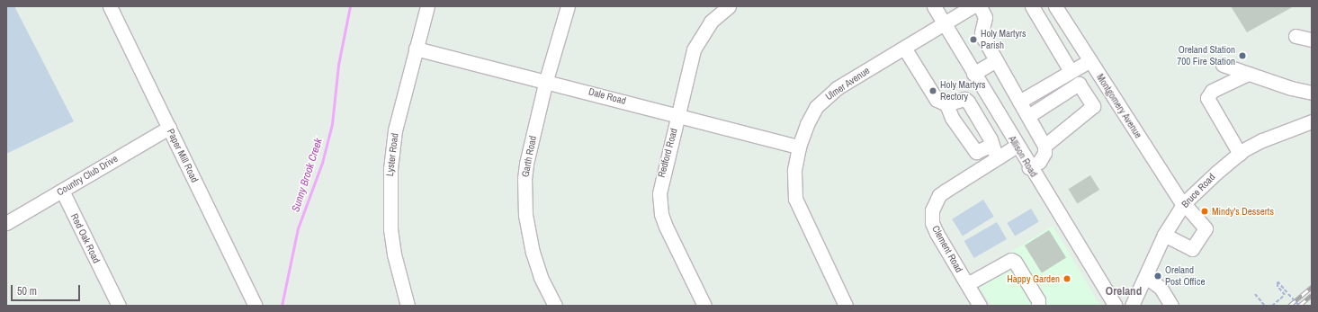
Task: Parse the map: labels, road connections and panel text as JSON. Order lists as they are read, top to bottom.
{
  "streets": {
    "street": [
      "Ulmer Avenue",
      "Dale Road",
      "Montgomery Avenue",
      "Redford Road",
      "Lyster Road",
      "Paper Mill Road",
      "Garth Road",
      "Allison Road",
      "Country Club Drive",
      "Bruce Road",
      "Red Oak Road",
      "Clement Road"
    ]
  },
  "crossings": [
    ["Ulmer Avenue", "Dale Road"],
    ["Ulmer Avenue", "Allison Road"],
    ["Dale Road", "Redford Road"],
    ["Dale Road", "Lyster Road"],
    ["Dale Road", "Garth Road"],
    ["Montgomery Avenue", "Bruce Road"],
    ["Paper Mill Road", "Country Club Drive"],
    ["Allison Road", "Clement Road"],
    ["Country Club Drive", "Red Oak Road"]
  ],
  "districts": ["Oreland"],
  "water": ["Sunny Brook Creek"],
  "places": [
    "Holy Martyrs Parish",
    "Oreland Station 700 Fire Station",
    "Holy Martyrs Rectory",
    "Mindy's Desserts",
    "Oreland Post Office",
    "Happy Garden"
  ],
  "scale_bar": "50 m"
}
